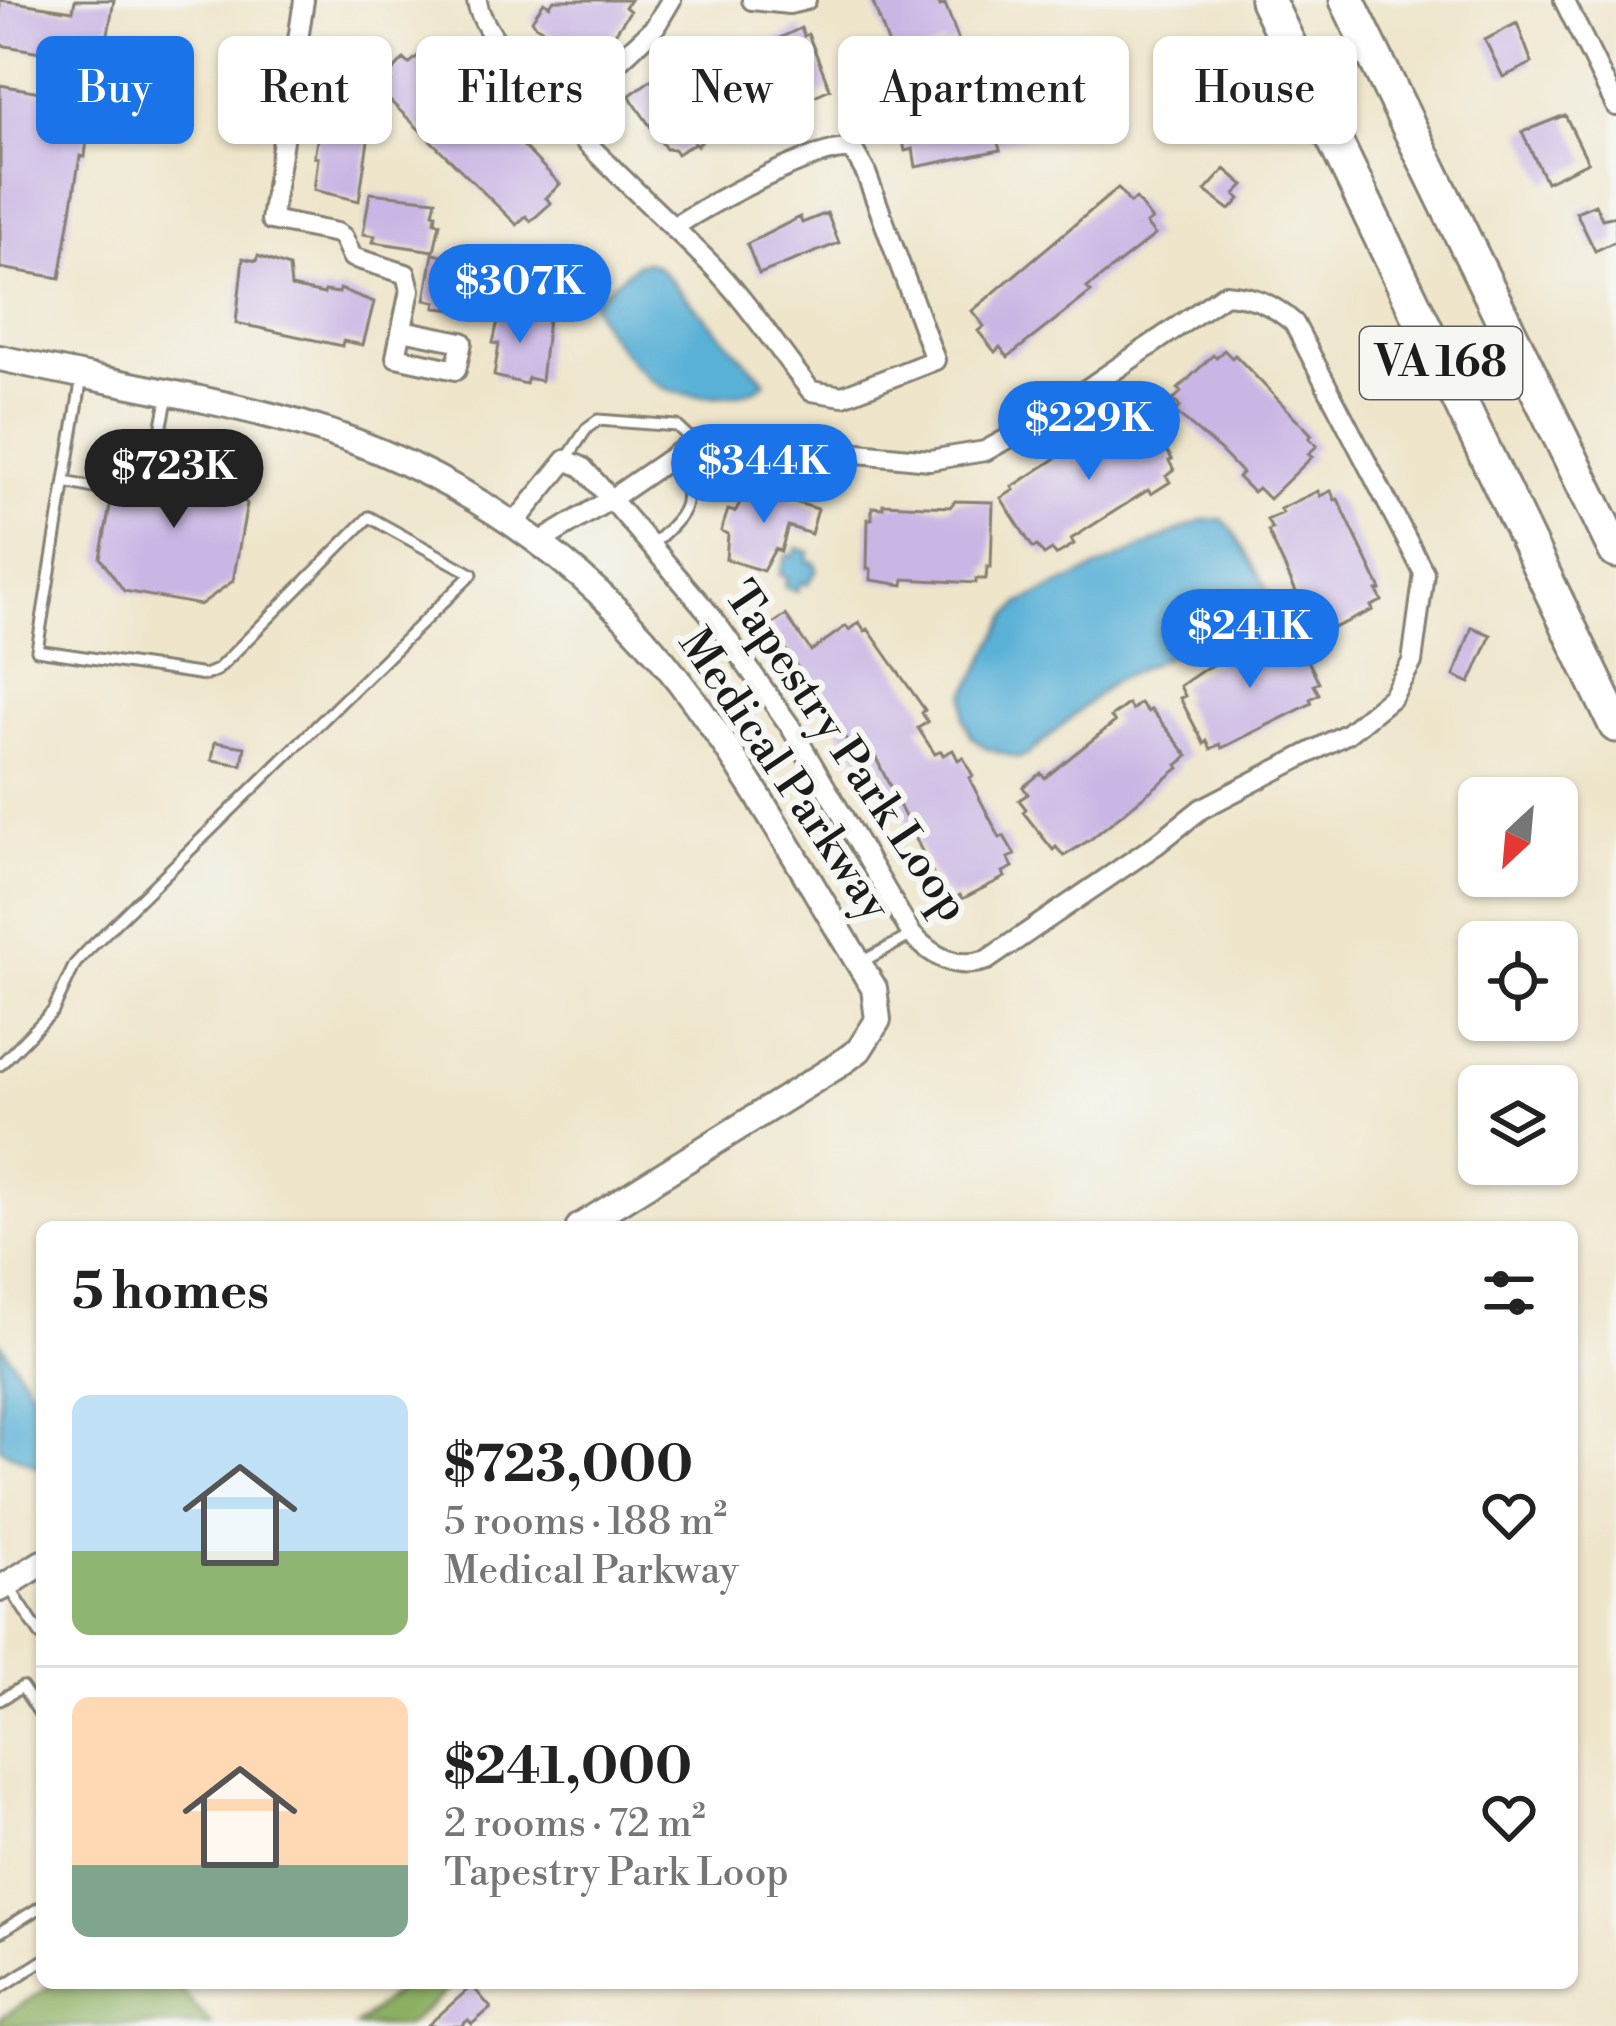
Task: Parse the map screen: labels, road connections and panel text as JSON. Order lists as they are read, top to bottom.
{
  "streets": {
    "highway": ["VA 168"],
    "street": ["Tapestry Park Loop", "Medical Parkway"]
  },
  "north": "bottom left",
  "page": {
    "chip": [
      "Buy",
      "Rent",
      "Filters",
      "New",
      "Apartment",
      "House"
    ],
    "price": [
      "$307K",
      "$229K",
      "$344K",
      "$723K",
      "$241K"
    ],
    "heading": "5 homes",
    "list": [
      {
        "name": "$723,000",
        "note": "5 rooms · 188 m² · Medical Parkway"
      },
      {
        "name": "$241,000",
        "note": "2 rooms · 72 m² · Tapestry Park Loop"
      }
    ]
  }
}
